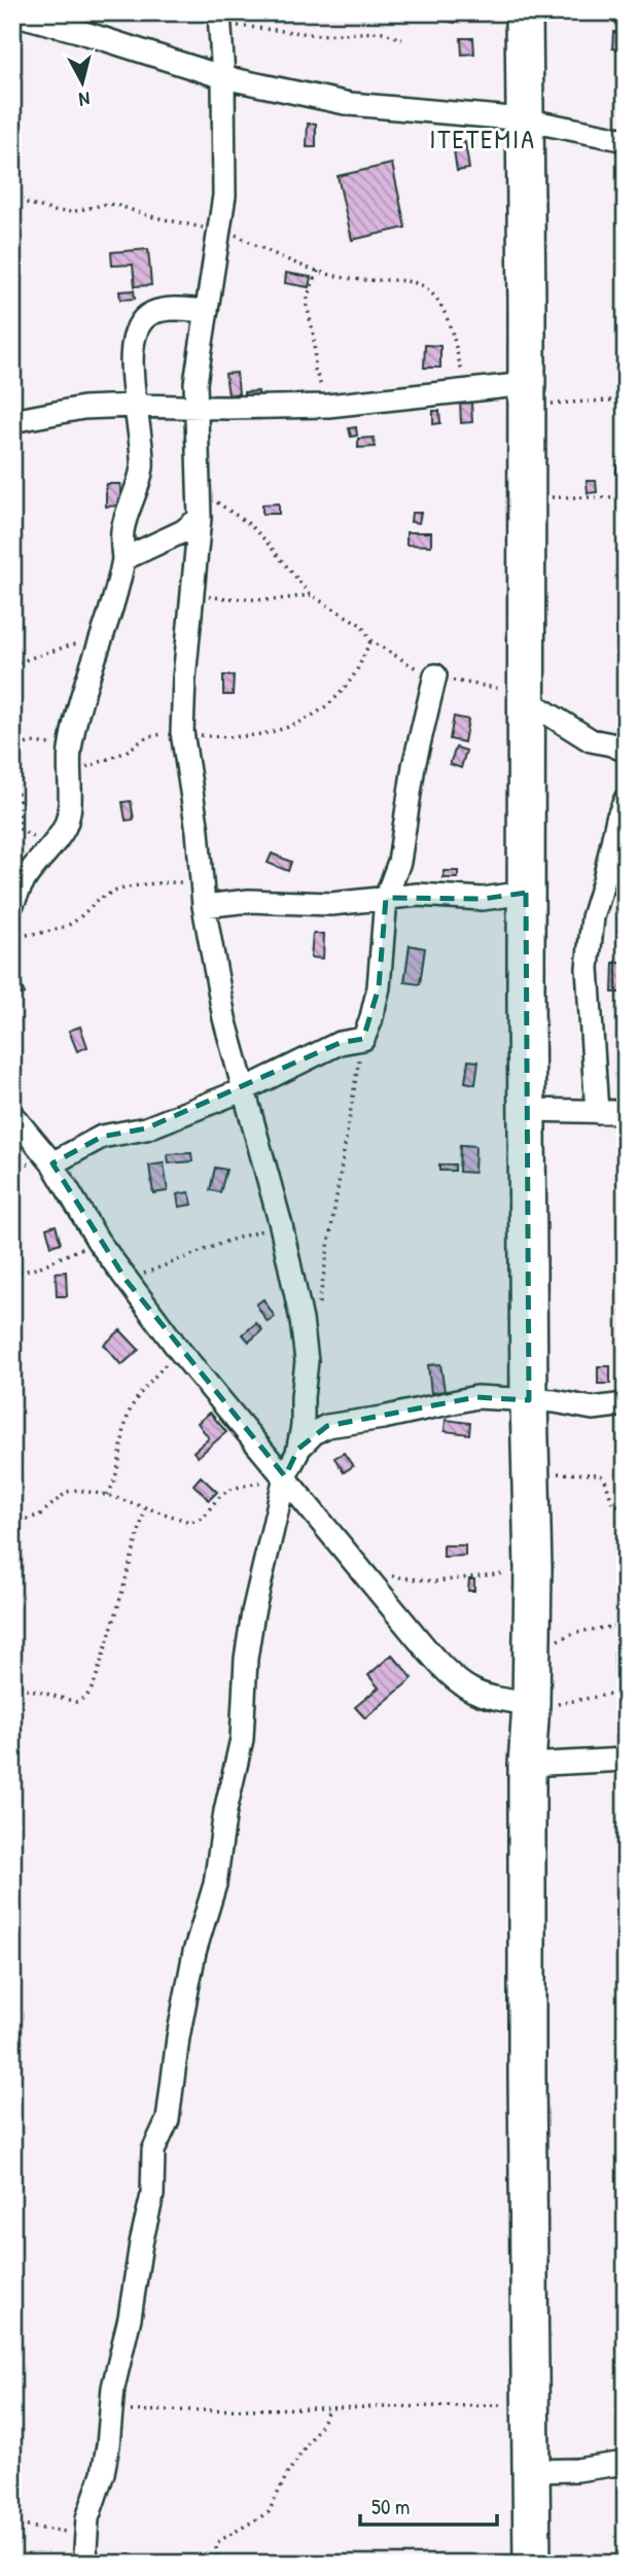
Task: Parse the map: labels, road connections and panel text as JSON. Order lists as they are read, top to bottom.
{
  "districts": ["ITETEMIA"],
  "scale_bar": "50 m",
  "north": "bottom"
}
